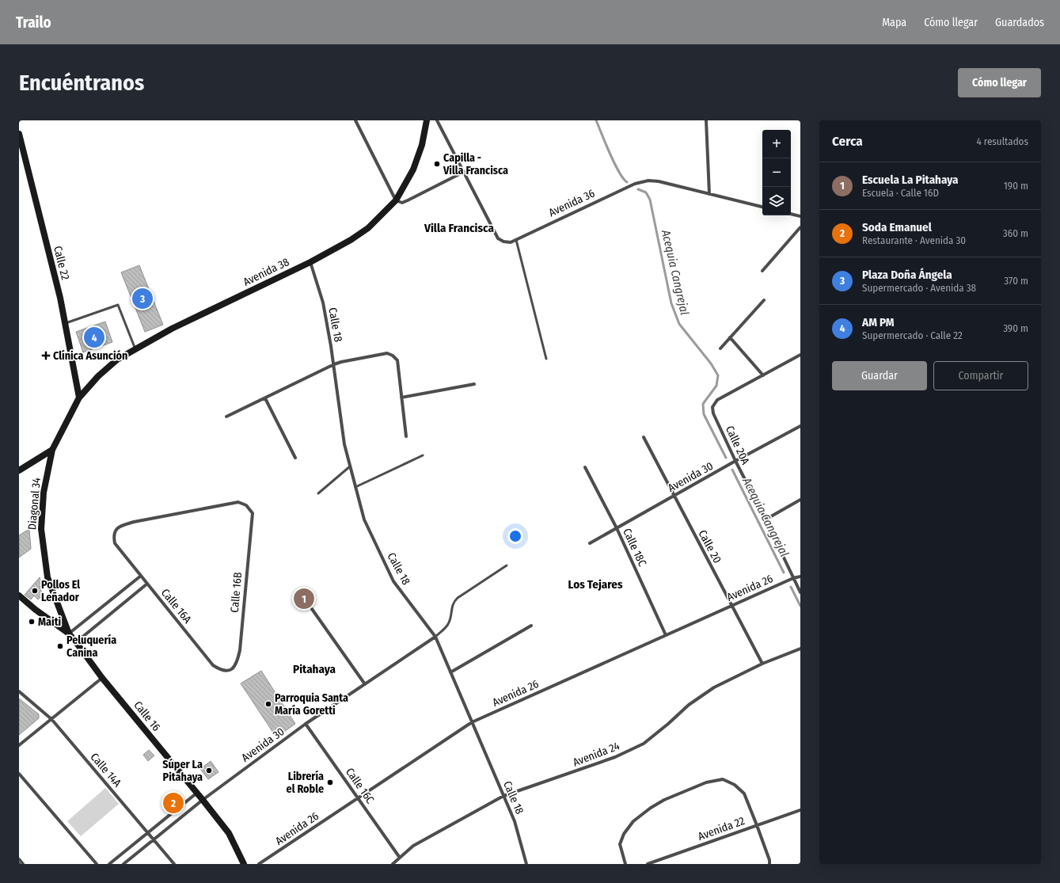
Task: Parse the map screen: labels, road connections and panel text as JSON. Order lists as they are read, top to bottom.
{
  "streets": {
    "street": [
      "Avenida 36",
      "Calle 22",
      "Avenida 38",
      "Calle 18",
      "Calle 20A",
      "Avenida 30",
      "Diagonal 34",
      "Calle 20",
      "Calle 18C",
      "Avenida 26",
      "Calle 16B",
      "Calle 16A",
      "Calle 16",
      "Avenida 24",
      "Calle 14A",
      "Calle 16C",
      "Avenida 22"
    ]
  },
  "crossings": [
    ["Calle 22", "Avenida 38"],
    ["Calle 22", "Diagonal 34"],
    ["Avenida 38", "Calle 18"],
    ["Avenida 38", "Diagonal 34"],
    ["Calle 18", "Avenida 30"],
    ["Calle 18", "Avenida 26"],
    ["Calle 18", "Avenida 24"],
    ["Calle 20A", "Avenida 30"],
    ["Calle 20A", "Avenida 26"],
    ["Avenida 30", "Calle 20"],
    ["Avenida 30", "Calle 18C"],
    ["Avenida 30", "Calle 16"],
    ["Avenida 30", "Calle 14A"],
    ["Avenida 30", "Calle 16C"],
    ["Diagonal 34", "Calle 16"],
    ["Calle 20", "Avenida 26"],
    ["Calle 20", "Avenida 24"],
    ["Calle 18C", "Avenida 26"],
    ["Avenida 26", "Calle 16C"],
    ["Calle 16B", "Calle 16A"],
    ["Avenida 24", "Calle 16C"]
  ],
  "districts": ["Villa Francisca", "Los Tejares", "Pitahaya"],
  "water": ["Acequia Cangrejal"],
  "places": {
    "other": [
      "Capilla - Villa Francisca",
      "Pollos El Leñador",
      "Maiti",
      "Peluquería Canina",
      "Parroquia Santa María Goretti",
      "Súper La Pitahaya",
      "Librería el Roble"
    ],
    "health": ["Clínica Asunción"]
  },
  "page": {
    "header": "Trailo",
    "nav": ["Mapa", "Cómo llegar", "Guardados"],
    "buttons": [
      "Cómo llegar",
      ["Guardar", "Compartir"]
    ],
    "title": "Encuéntranos",
    "heading": ["Cerca", "4 resultados"],
    "map_buttons": ["+", "−"],
    "list": [
      {
        "mark": "1",
        "name": "Escuela La Pitahaya",
        "note": "Escuela · Calle 16D",
        "value": "190 m"
      },
      {
        "mark": "2",
        "name": "Soda Emanuel",
        "note": "Restaurante · Avenida 30",
        "value": "360 m"
      },
      {
        "mark": "3",
        "name": "Plaza Doña Ángela",
        "note": "Supermercado · Avenida 38",
        "value": "370 m"
      },
      {
        "mark": "4",
        "name": "AM PM",
        "note": "Supermercado · Calle 22",
        "value": "390 m"
      }
    ],
    "pins": [
      "3",
      "4",
      "1",
      "2"
    ]
  }
}
